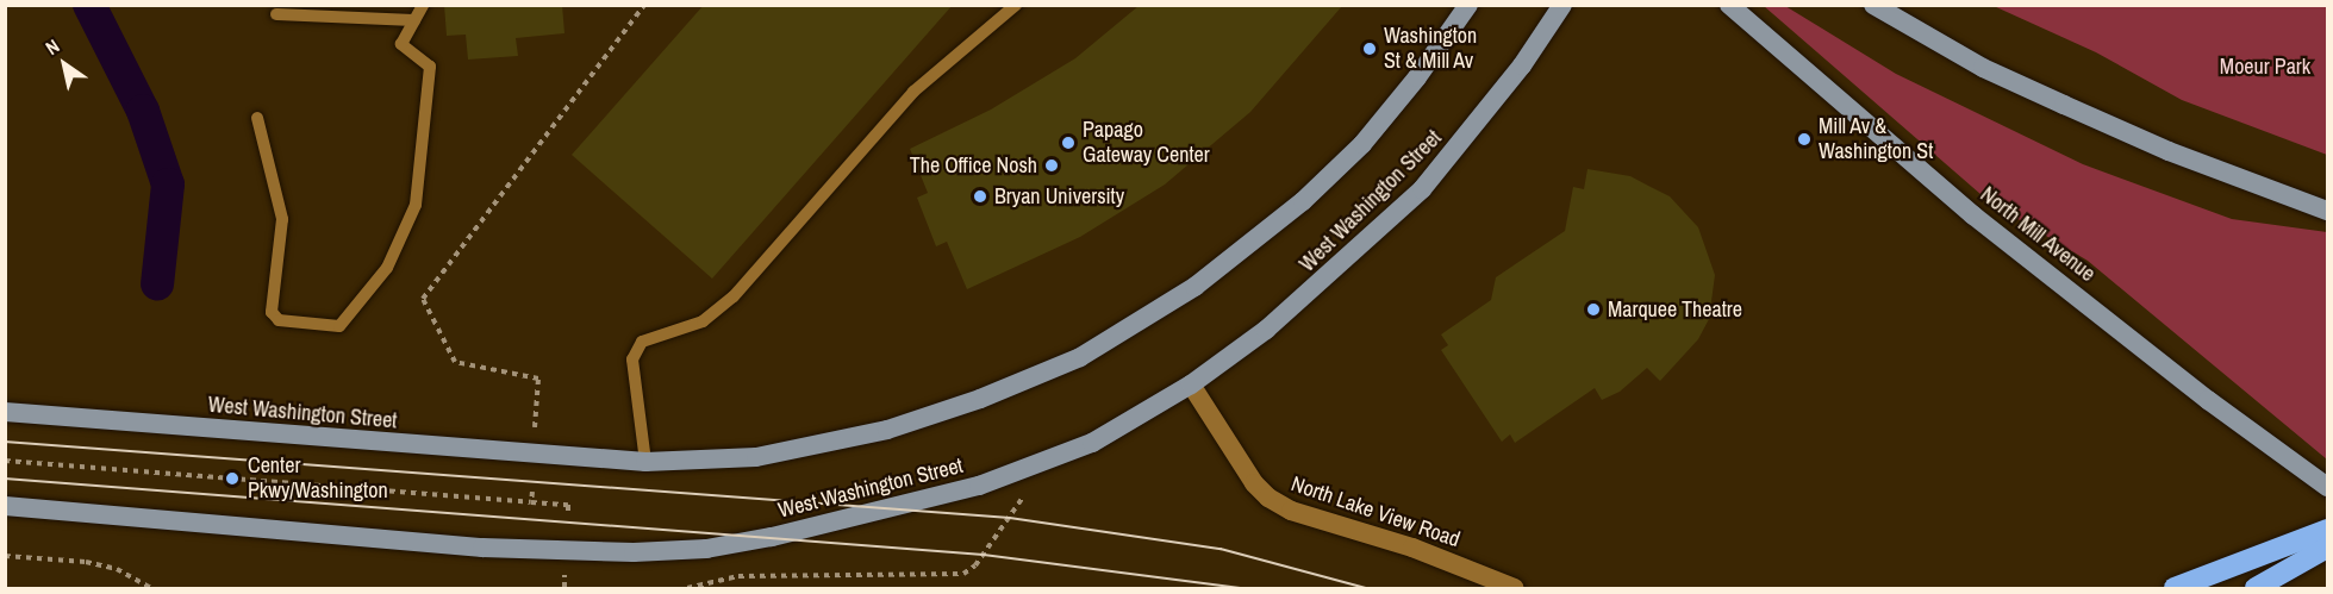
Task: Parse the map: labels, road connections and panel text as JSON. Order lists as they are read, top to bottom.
{
  "streets": {
    "main road": ["West Washington Street", "North Mill Avenue"],
    "street": ["North Lake View Road"]
  },
  "crossings": [
    ["West Washington Street", "North Lake View Road"]
  ],
  "parks": ["Moeur Park"],
  "places": [
    "Washington St & Mill Av",
    "Mill Av & Washington St",
    "Papago Gateway Center",
    "The Office Nosh",
    "Bryan University",
    "Marquee Theatre",
    "Center Pkwy/Washington"
  ],
  "north": "top left"
}
